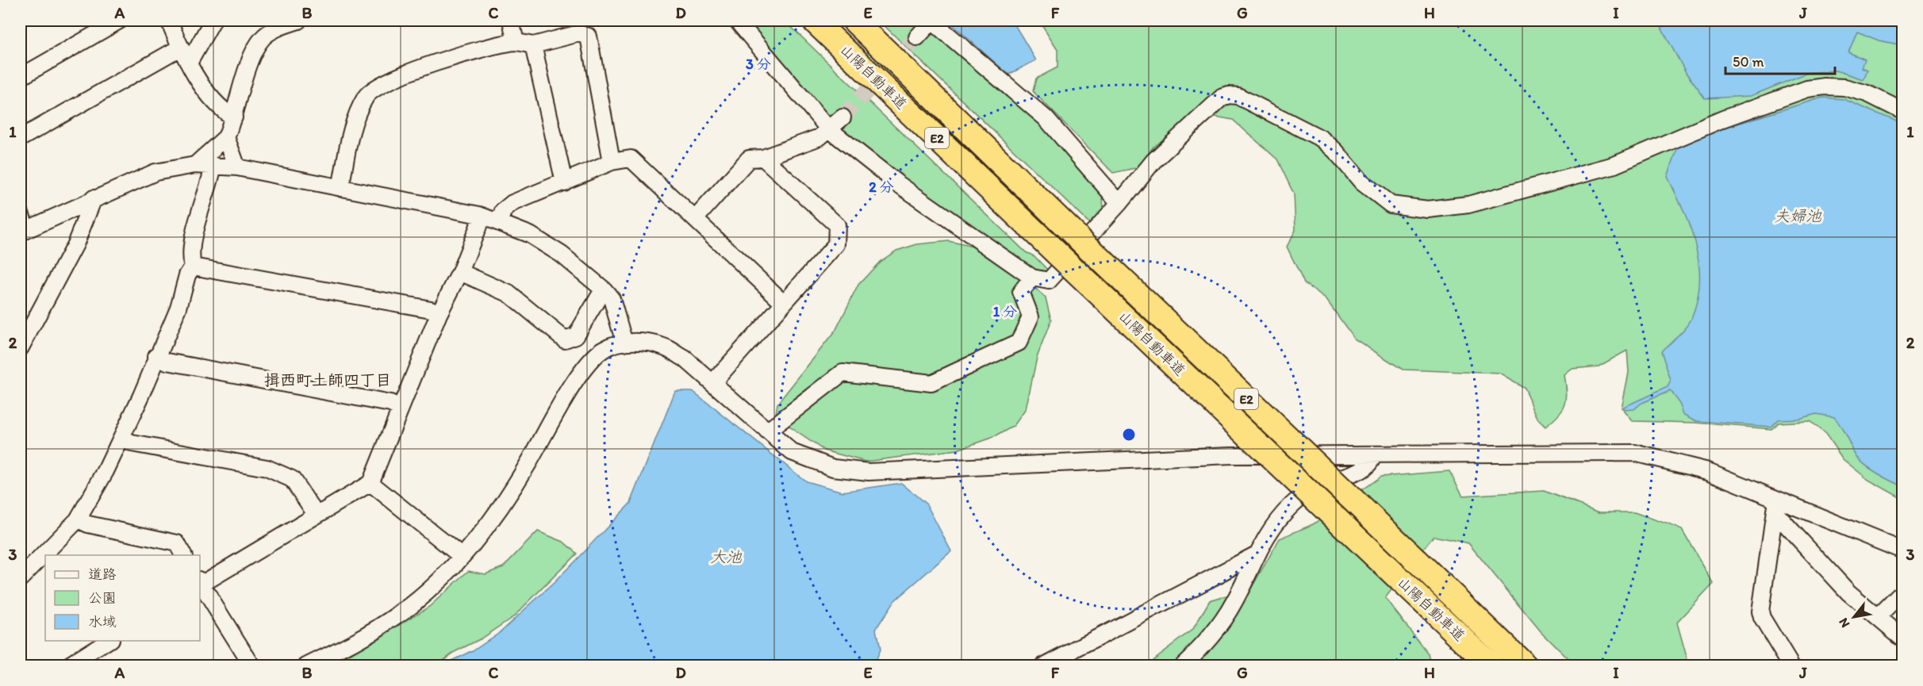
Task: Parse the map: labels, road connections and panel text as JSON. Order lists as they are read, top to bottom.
{
  "streets": {
    "highway": ["山陽自動車道", "E2"]
  },
  "districts": ["揖西町土師四丁目"],
  "water": ["夫婦池", "大池"],
  "legend": ["道路", "公園", "水域"],
  "scale_bar": "50 m",
  "north": "bottom left",
  "grid": {
    "columns": [
      "A",
      "B",
      "C",
      "D",
      "E",
      "F",
      "G",
      "H",
      "I",
      "J"
    ],
    "rows": ["1", "2", "3"]
  },
  "rings": ["3 分", "2 分", "1 分"]
}
